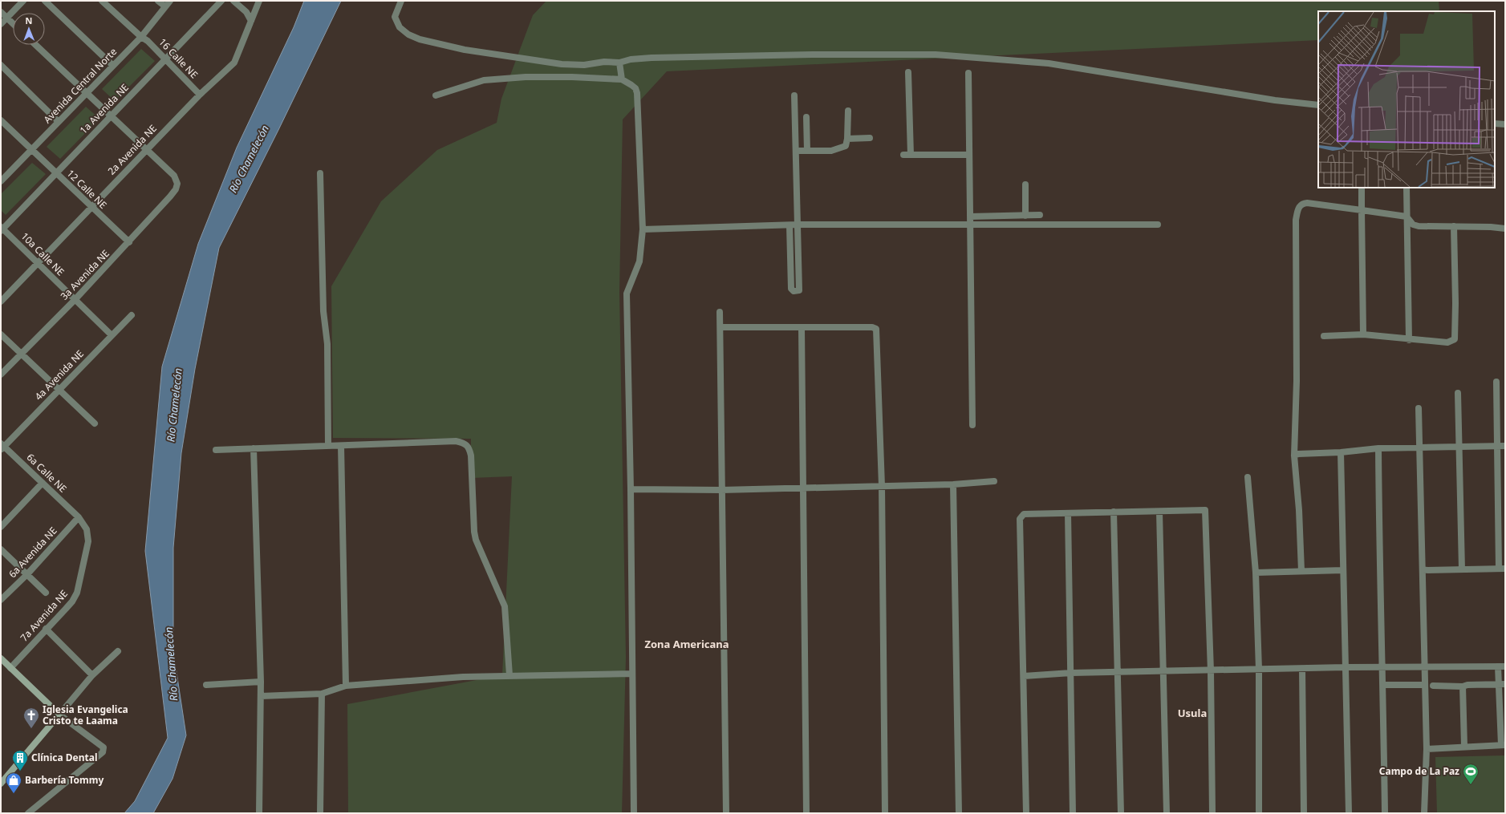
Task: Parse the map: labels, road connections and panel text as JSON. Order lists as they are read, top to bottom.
{
  "streets": {
    "street": [
      "16 Calle NE",
      "Avenida Central Norte",
      "1a Avenida NE",
      "2a Avenida NE",
      "12 Calle NE",
      "10a Calle NE",
      "3a Avenida NE",
      "4a Avenida NE",
      "6a Calle NE",
      "6a Avenida NE",
      "7a Avenida NE"
    ]
  },
  "crossings": [
    ["16 Calle NE", "Avenida Central Norte"],
    ["16 Calle NE", "1a Avenida NE"],
    ["16 Calle NE", "2a Avenida NE"],
    ["Avenida Central Norte", "12 Calle NE"],
    ["1a Avenida NE", "12 Calle NE"],
    ["1a Avenida NE", "10a Calle NE"],
    ["2a Avenida NE", "12 Calle NE"],
    ["2a Avenida NE", "10a Calle NE"],
    ["2a Avenida NE", "3a Avenida NE"],
    ["12 Calle NE", "3a Avenida NE"],
    ["10a Calle NE", "3a Avenida NE"],
    ["10a Calle NE", "4a Avenida NE"],
    ["4a Avenida NE", "6a Calle NE"],
    ["6a Calle NE", "6a Avenida NE"],
    ["6a Calle NE", "7a Avenida NE"],
    ["6a Avenida NE", "7a Avenida NE"]
  ],
  "districts": ["Zona Americana", "Usula"],
  "water": ["Río Chamelecón"],
  "places": {
    "church": ["Iglesia Evangelica Cristo te Laama"],
    "building": ["Clínica Dental"],
    "sports": ["Campo de La Paz"],
    "shop": ["Barbería Tommy"]
  },
  "north": "top"
}
